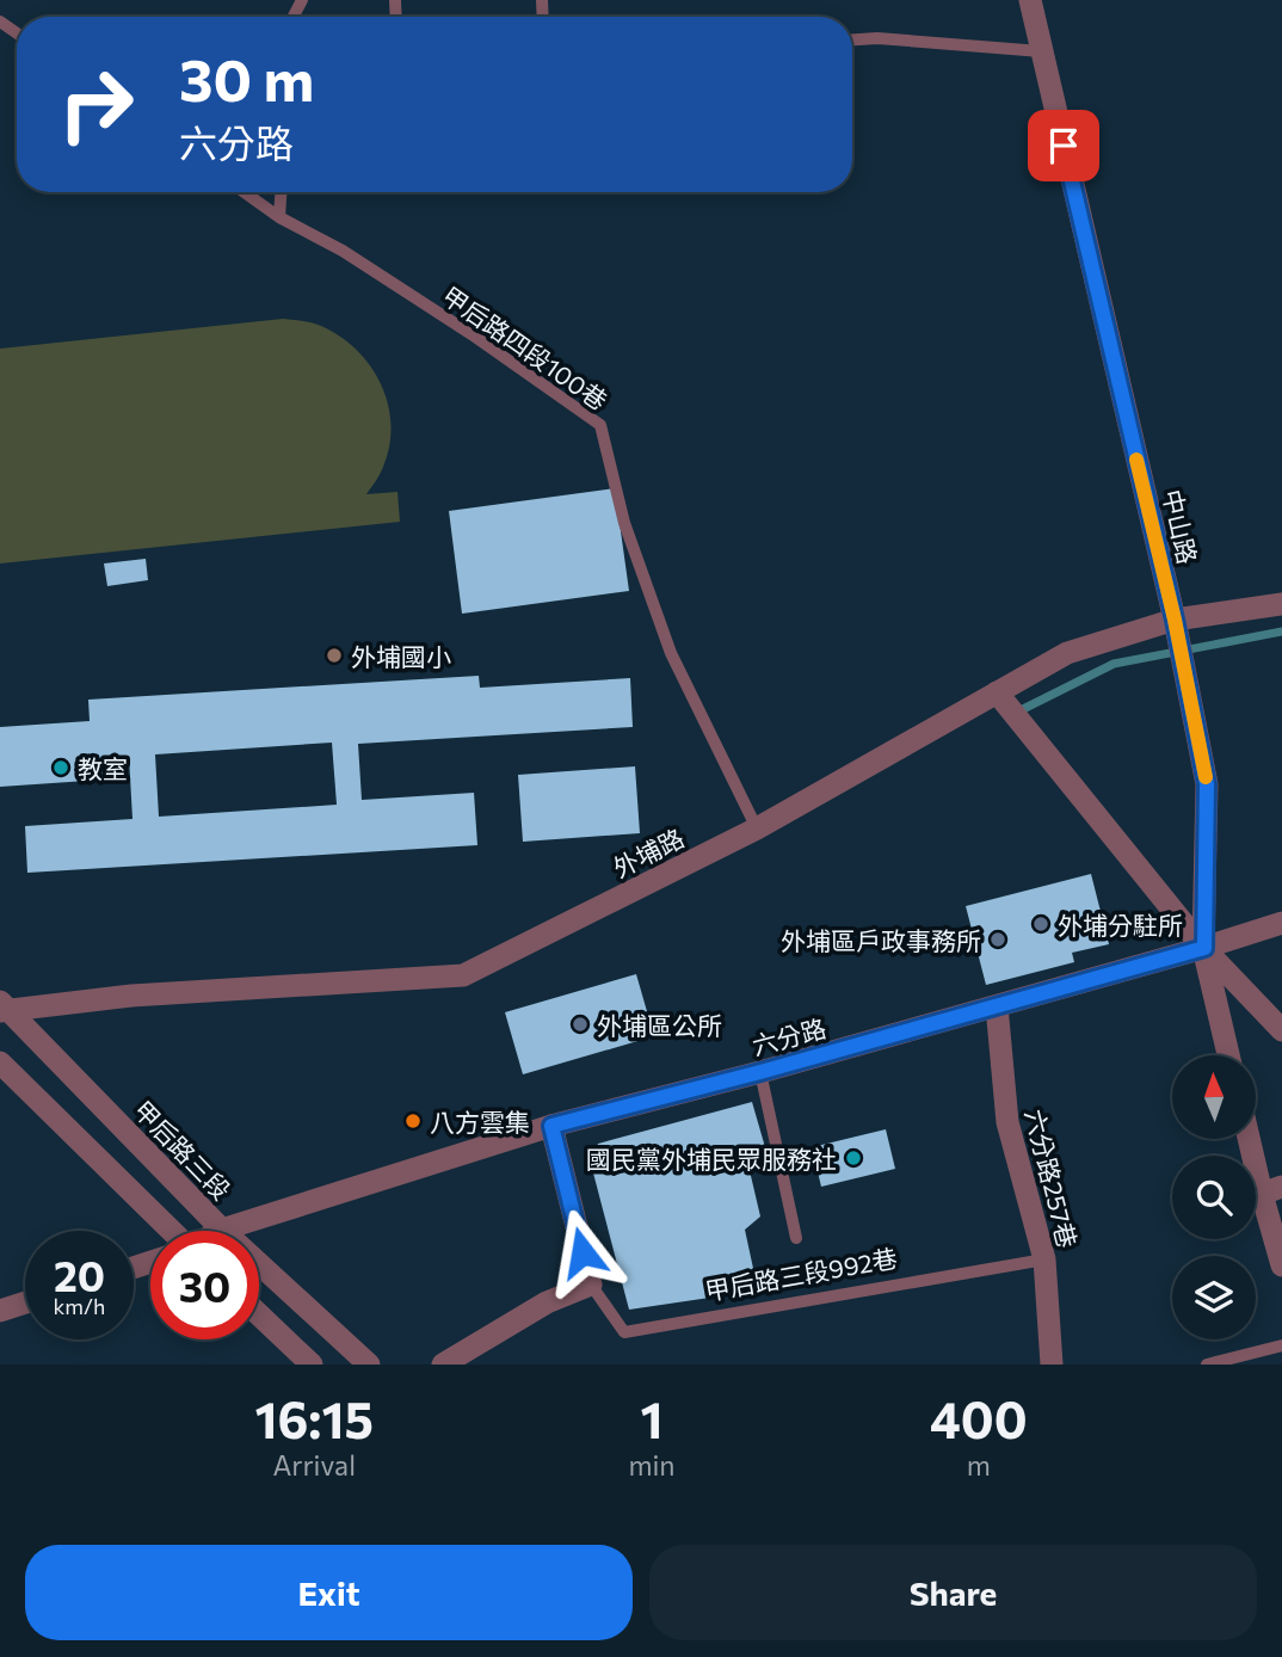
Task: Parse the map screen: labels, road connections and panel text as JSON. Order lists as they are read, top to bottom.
{
  "streets": {
    "street": [
      "中山路",
      "外埔路",
      "六分路",
      "甲后路三段",
      "六分路257巷",
      "甲后路三段992巷"
    ],
    "lane": ["甲后路四段100巷"]
  },
  "crossings": [
    ["甲后路四段100巷", "外埔路"],
    ["中山路", "外埔路"],
    ["中山路", "六分路"],
    ["外埔路", "甲后路三段"],
    ["六分路", "甲后路三段"],
    ["六分路", "六分路257巷"],
    ["六分路", "甲后路三段992巷"],
    ["六分路257巷", "甲后路三段992巷"]
  ],
  "places": [
    "外埔國小",
    "教室",
    "外埔分駐所",
    "外埔區戶政事務所",
    "外埔區公所",
    "八方雲集",
    "國民黨外埔民眾服務社"
  ],
  "north": "top",
  "page": {
    "turn": ["30 m", "六分路"],
    "speed": "20 km/h",
    "limit": "30",
    "eta": [
      "16:15",
      "Arrival",
      "1",
      "min",
      "400",
      "m"
    ],
    "buttons": ["Exit", "Share"]
  }
}
